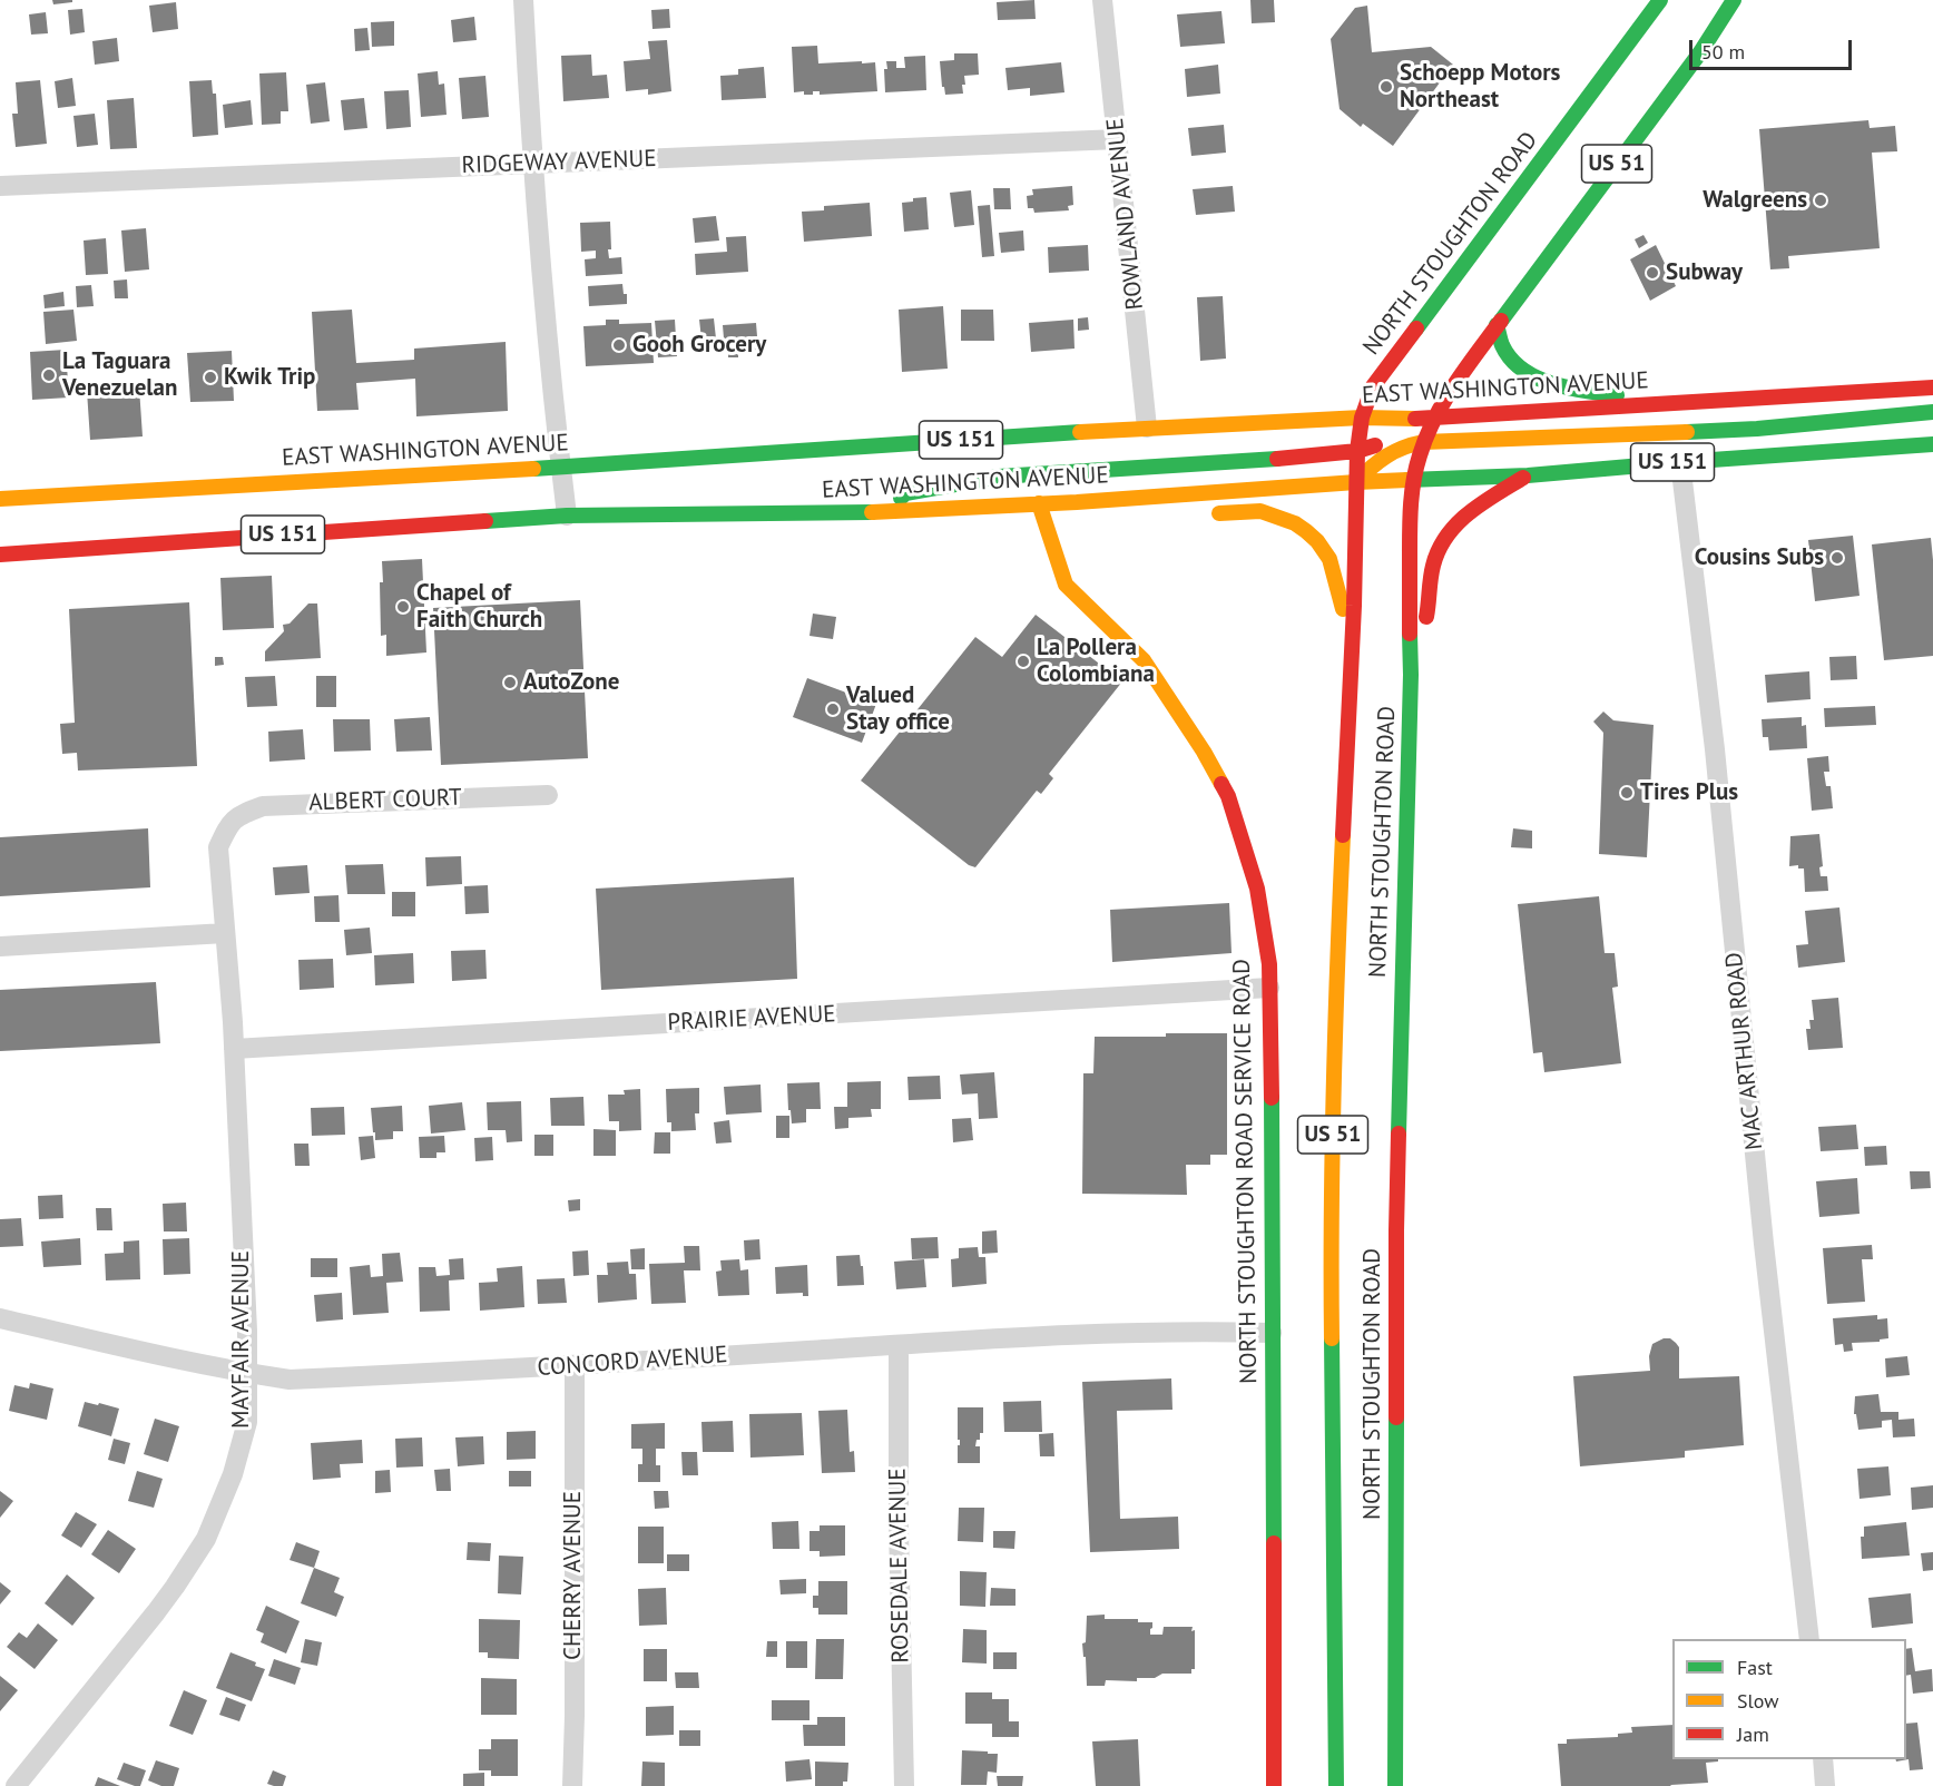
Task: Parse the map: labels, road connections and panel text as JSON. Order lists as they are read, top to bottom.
{
  "streets": {
    "main road": [
      "US 51",
      "NORTH STOUGHTON ROAD",
      "EAST WASHINGTON AVENUE",
      "US 151",
      "NORTH STOUGHTON ROAD SERVICE ROAD"
    ],
    "street": [
      "RIDGEWAY AVENUE",
      "ROWLAND AVENUE",
      "ALBERT COURT",
      "PRAIRIE AVENUE",
      "MAC ARTHUR ROAD",
      "MAYFAIR AVENUE",
      "CONCORD AVENUE",
      "ROSEDALE AVENUE",
      "CHERRY AVENUE"
    ]
  },
  "crossings": [
    ["RIDGEWAY AVENUE", "ROWLAND AVENUE"],
    ["ROWLAND AVENUE", "EAST WASHINGTON AVENUE"],
    ["NORTH STOUGHTON ROAD", "EAST WASHINGTON AVENUE"],
    ["EAST WASHINGTON AVENUE", "MAC ARTHUR ROAD"],
    ["EAST WASHINGTON AVENUE", "NORTH STOUGHTON ROAD SERVICE ROAD"],
    ["ALBERT COURT", "MAYFAIR AVENUE"],
    ["PRAIRIE AVENUE", "NORTH STOUGHTON ROAD SERVICE ROAD"],
    ["PRAIRIE AVENUE", "MAYFAIR AVENUE"],
    ["NORTH STOUGHTON ROAD SERVICE ROAD", "CONCORD AVENUE"],
    ["MAYFAIR AVENUE", "CONCORD AVENUE"],
    ["CONCORD AVENUE", "ROSEDALE AVENUE"],
    ["CONCORD AVENUE", "CHERRY AVENUE"]
  ],
  "places": [
    "Schoepp Motors Northeast",
    "Walgreens",
    "Subway",
    "Gooh Grocery",
    "La Taguara Venezuelan",
    "Kwik Trip",
    "Cousins Subs",
    "Chapel of Faith Church",
    "La Pollera Colombiana",
    "AutoZone",
    "Valued Stay office",
    "Tires Plus"
  ],
  "legend": ["Fast", "Slow", "Jam"],
  "scale_bar": "50 m"
}
